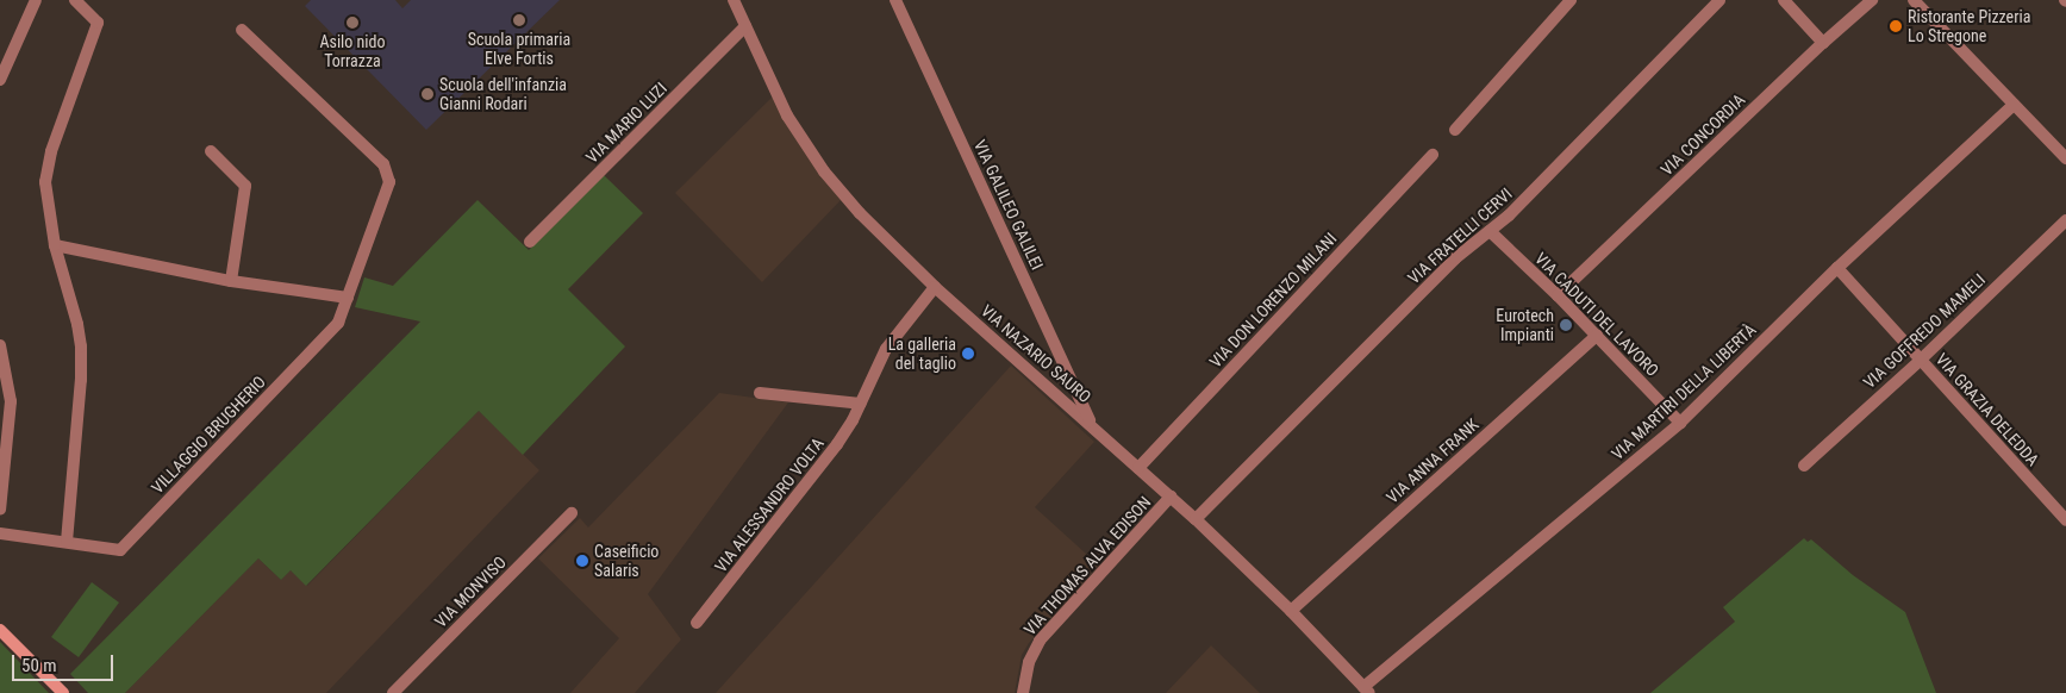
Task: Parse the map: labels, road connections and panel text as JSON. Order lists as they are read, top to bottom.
{
  "streets": {
    "street": [
      "VIA MARIO LUZI",
      "VIA CONCORDIA",
      "VIA GALILEO GALILEI",
      "VIA FRATELLI CERVI",
      "VIA DON LORENZO MILANI",
      "VIA CADUTI DEL LAVORO",
      "VIA GOFFREDO MAMELI",
      "VIA NAZARIO SAURO",
      "VIA MARTIRI DELLA LIBERTÀ",
      "VIA GRAZIA DELEDDA",
      "VILLAGGIO BRUGHERIO",
      "VIA ANNA FRANK",
      "VIA ALESSANDRO VOLTA",
      "VIA THOMAS ALVA EDISON",
      "VIA MONVISO"
    ]
  },
  "crossings": [
    ["VIA MARIO LUZI", "VIA NAZARIO SAURO"],
    ["VIA CONCORDIA", "VIA CADUTI DEL LAVORO"],
    ["VIA GALILEO GALILEI", "VIA NAZARIO SAURO"],
    ["VIA FRATELLI CERVI", "VIA CADUTI DEL LAVORO"],
    ["VIA FRATELLI CERVI", "VIA NAZARIO SAURO"],
    ["VIA DON LORENZO MILANI", "VIA NAZARIO SAURO"],
    ["VIA CADUTI DEL LAVORO", "VIA MARTIRI DELLA LIBERTÀ"],
    ["VIA CADUTI DEL LAVORO", "VIA ANNA FRANK"],
    ["VIA GOFFREDO MAMELI", "VIA GRAZIA DELEDDA"],
    ["VIA NAZARIO SAURO", "VIA MARTIRI DELLA LIBERTÀ"],
    ["VIA NAZARIO SAURO", "VIA ANNA FRANK"],
    ["VIA NAZARIO SAURO", "VIA ALESSANDRO VOLTA"],
    ["VIA NAZARIO SAURO", "VIA THOMAS ALVA EDISON"],
    ["VIA MARTIRI DELLA LIBERTÀ", "VIA GRAZIA DELEDDA"]
  ],
  "places": [
    "Scuola primaria Elve Fortis",
    "Asilo nido Torrazza",
    "Ristorante Pizzeria Lo Stregone",
    "Scuola dell'infanzia Gianni Rodari",
    "Eurotech Impianti",
    "La galleria del taglio",
    "Caseificio Salaris"
  ],
  "scale_bar": "50 m"
}
